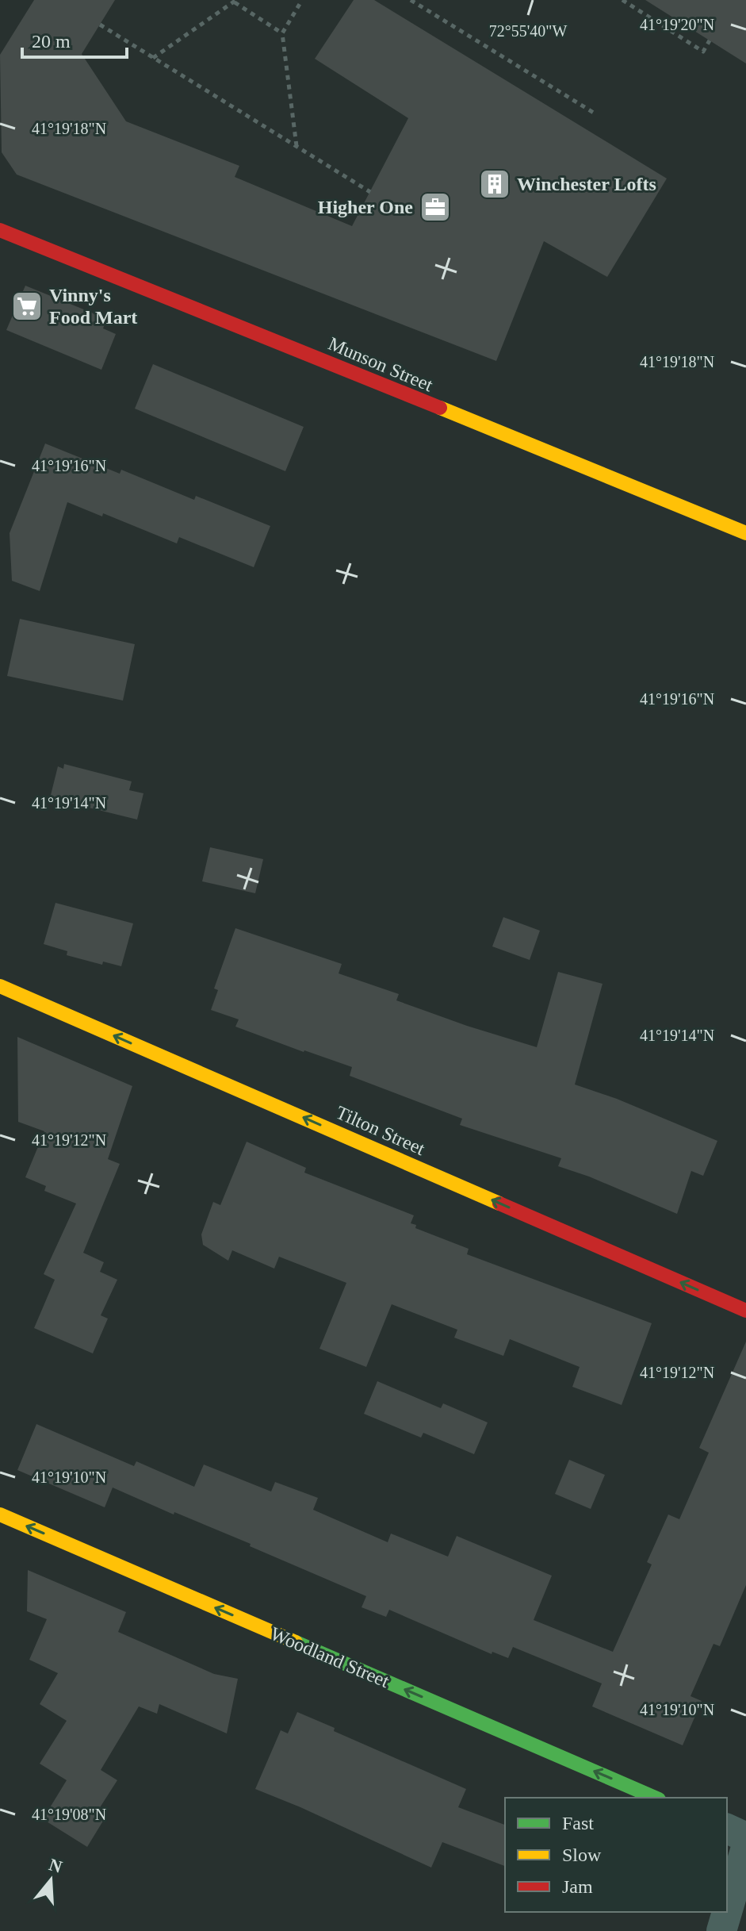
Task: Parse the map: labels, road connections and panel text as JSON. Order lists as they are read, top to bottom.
{
  "streets": {
    "street": ["Munson Street", "Tilton Street", "Woodland Street"]
  },
  "one_way": ["Tilton Street", "Woodland Street"],
  "places": {
    "building": ["Winchester Lofts"],
    "office": ["Higher One"],
    "supermarket": ["Vinny's Food Mart"]
  },
  "legend": ["Fast", "Slow", "Jam"],
  "scale_bar": "20 m",
  "north": "top",
  "coordinates": [
    "41°19'20\"N",
    "72°55'40\"W",
    "41°19'18\"N",
    "41°19'16\"N",
    "41°19'14\"N",
    "41°19'12\"N",
    "41°19'10\"N",
    "41°19'08\"N"
  ]
}
